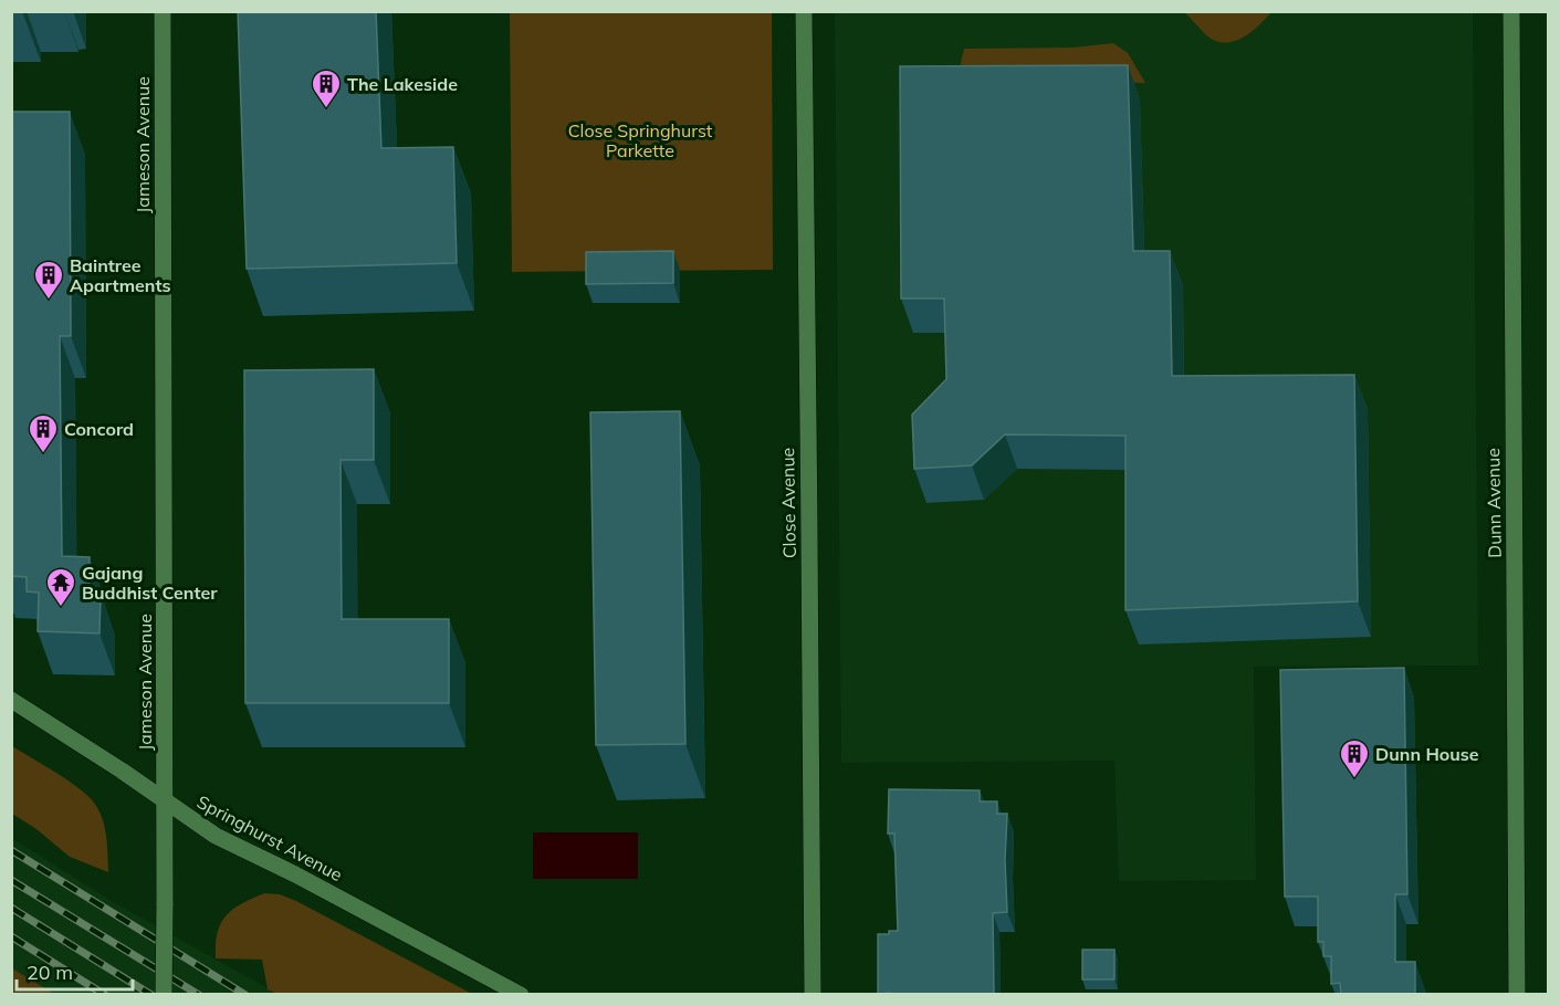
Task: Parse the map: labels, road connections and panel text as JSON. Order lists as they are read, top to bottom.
{
  "streets": {
    "street": [
      "Jameson Avenue",
      "Close Avenue",
      "Dunn Avenue",
      "Springhurst Avenue"
    ]
  },
  "crossings": [
    ["Jameson Avenue", "Springhurst Avenue"]
  ],
  "parks": ["Close Springhurst Parkette"],
  "places": {
    "building": [
      "The Lakeside",
      "Baintree Apartments",
      "Concord",
      "Dunn House"
    ],
    "temple": ["Gajang Buddhist Center"]
  },
  "scale_bar": "20 m"
}
